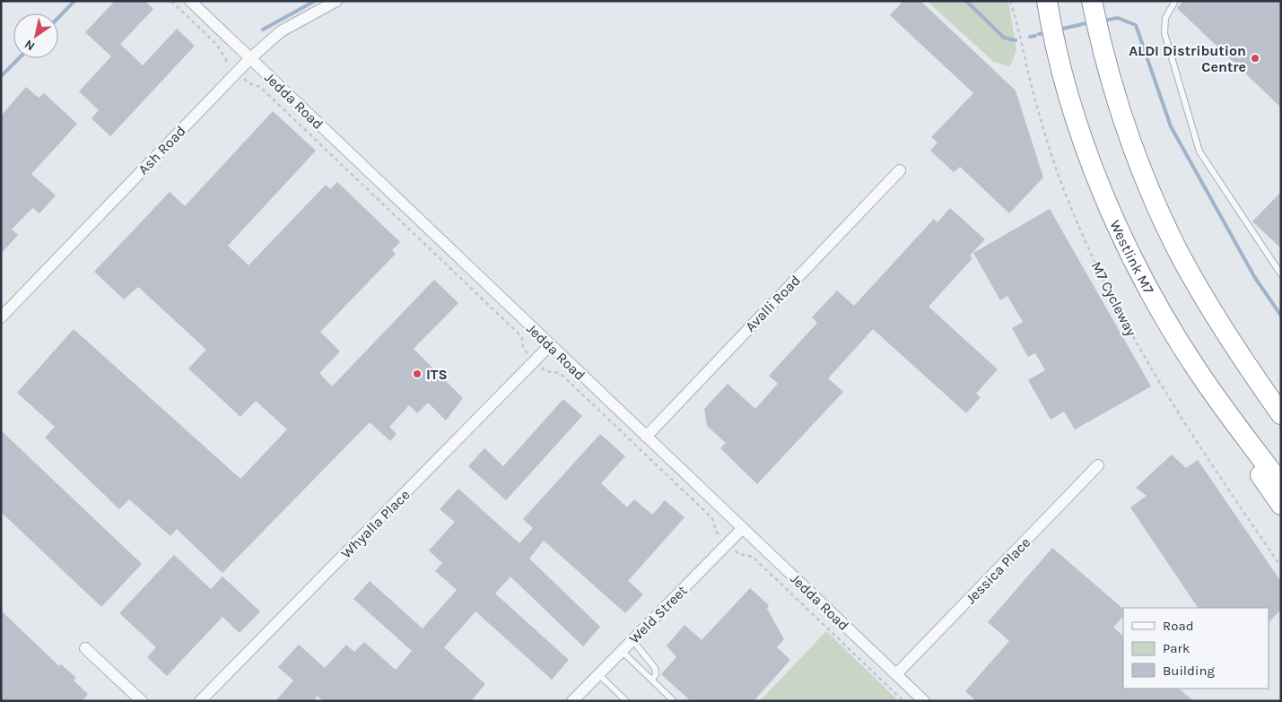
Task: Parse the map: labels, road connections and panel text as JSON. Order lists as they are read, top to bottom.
{
  "streets": {
    "highway": ["Westlink M7"],
    "street": [
      "Jedda Road",
      "Ash Road",
      "Avalli Road",
      "Whyalla Place",
      "Jessica Place",
      "Weld Street"
    ],
    "path": ["M7 Cycleway"]
  },
  "crossings": [
    ["Jedda Road", "Ash Road"],
    ["Jedda Road", "Avalli Road"],
    ["Jedda Road", "Whyalla Place"],
    ["Jedda Road", "Jessica Place"],
    ["Jedda Road", "Weld Street"]
  ],
  "places": ["ALDI Distribution Centre", "ITS"],
  "legend": ["Road", "Park", "Building"],
  "north": "bottom left"
}
